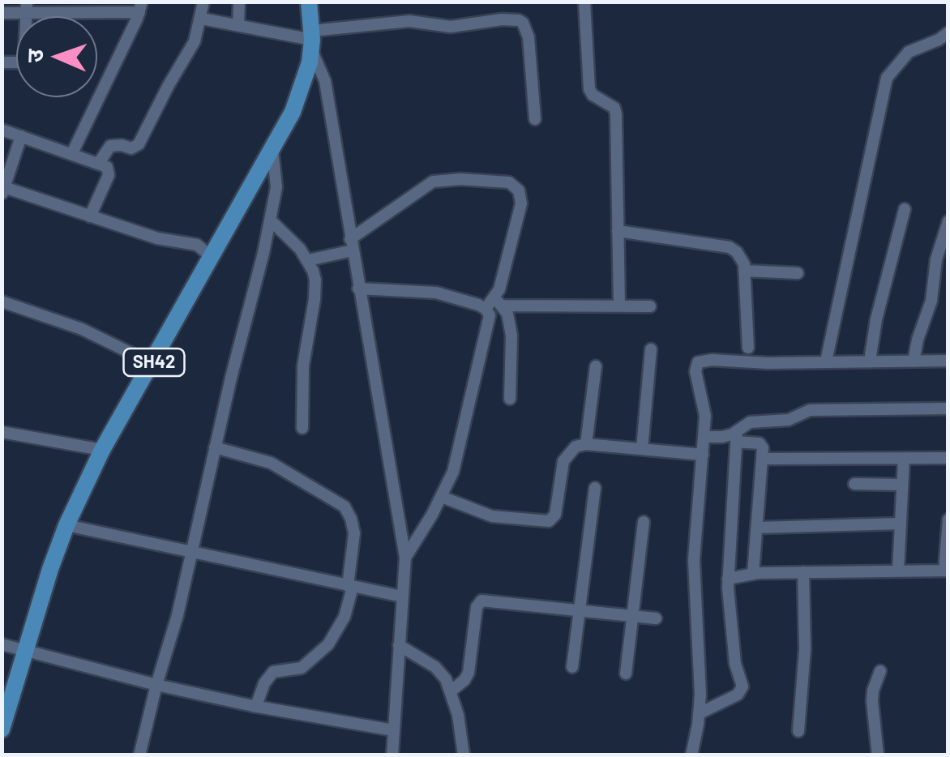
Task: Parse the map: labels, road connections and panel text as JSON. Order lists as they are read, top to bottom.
{
  "streets": {
    "main road": ["SH42"]
  },
  "north": "left"
}
